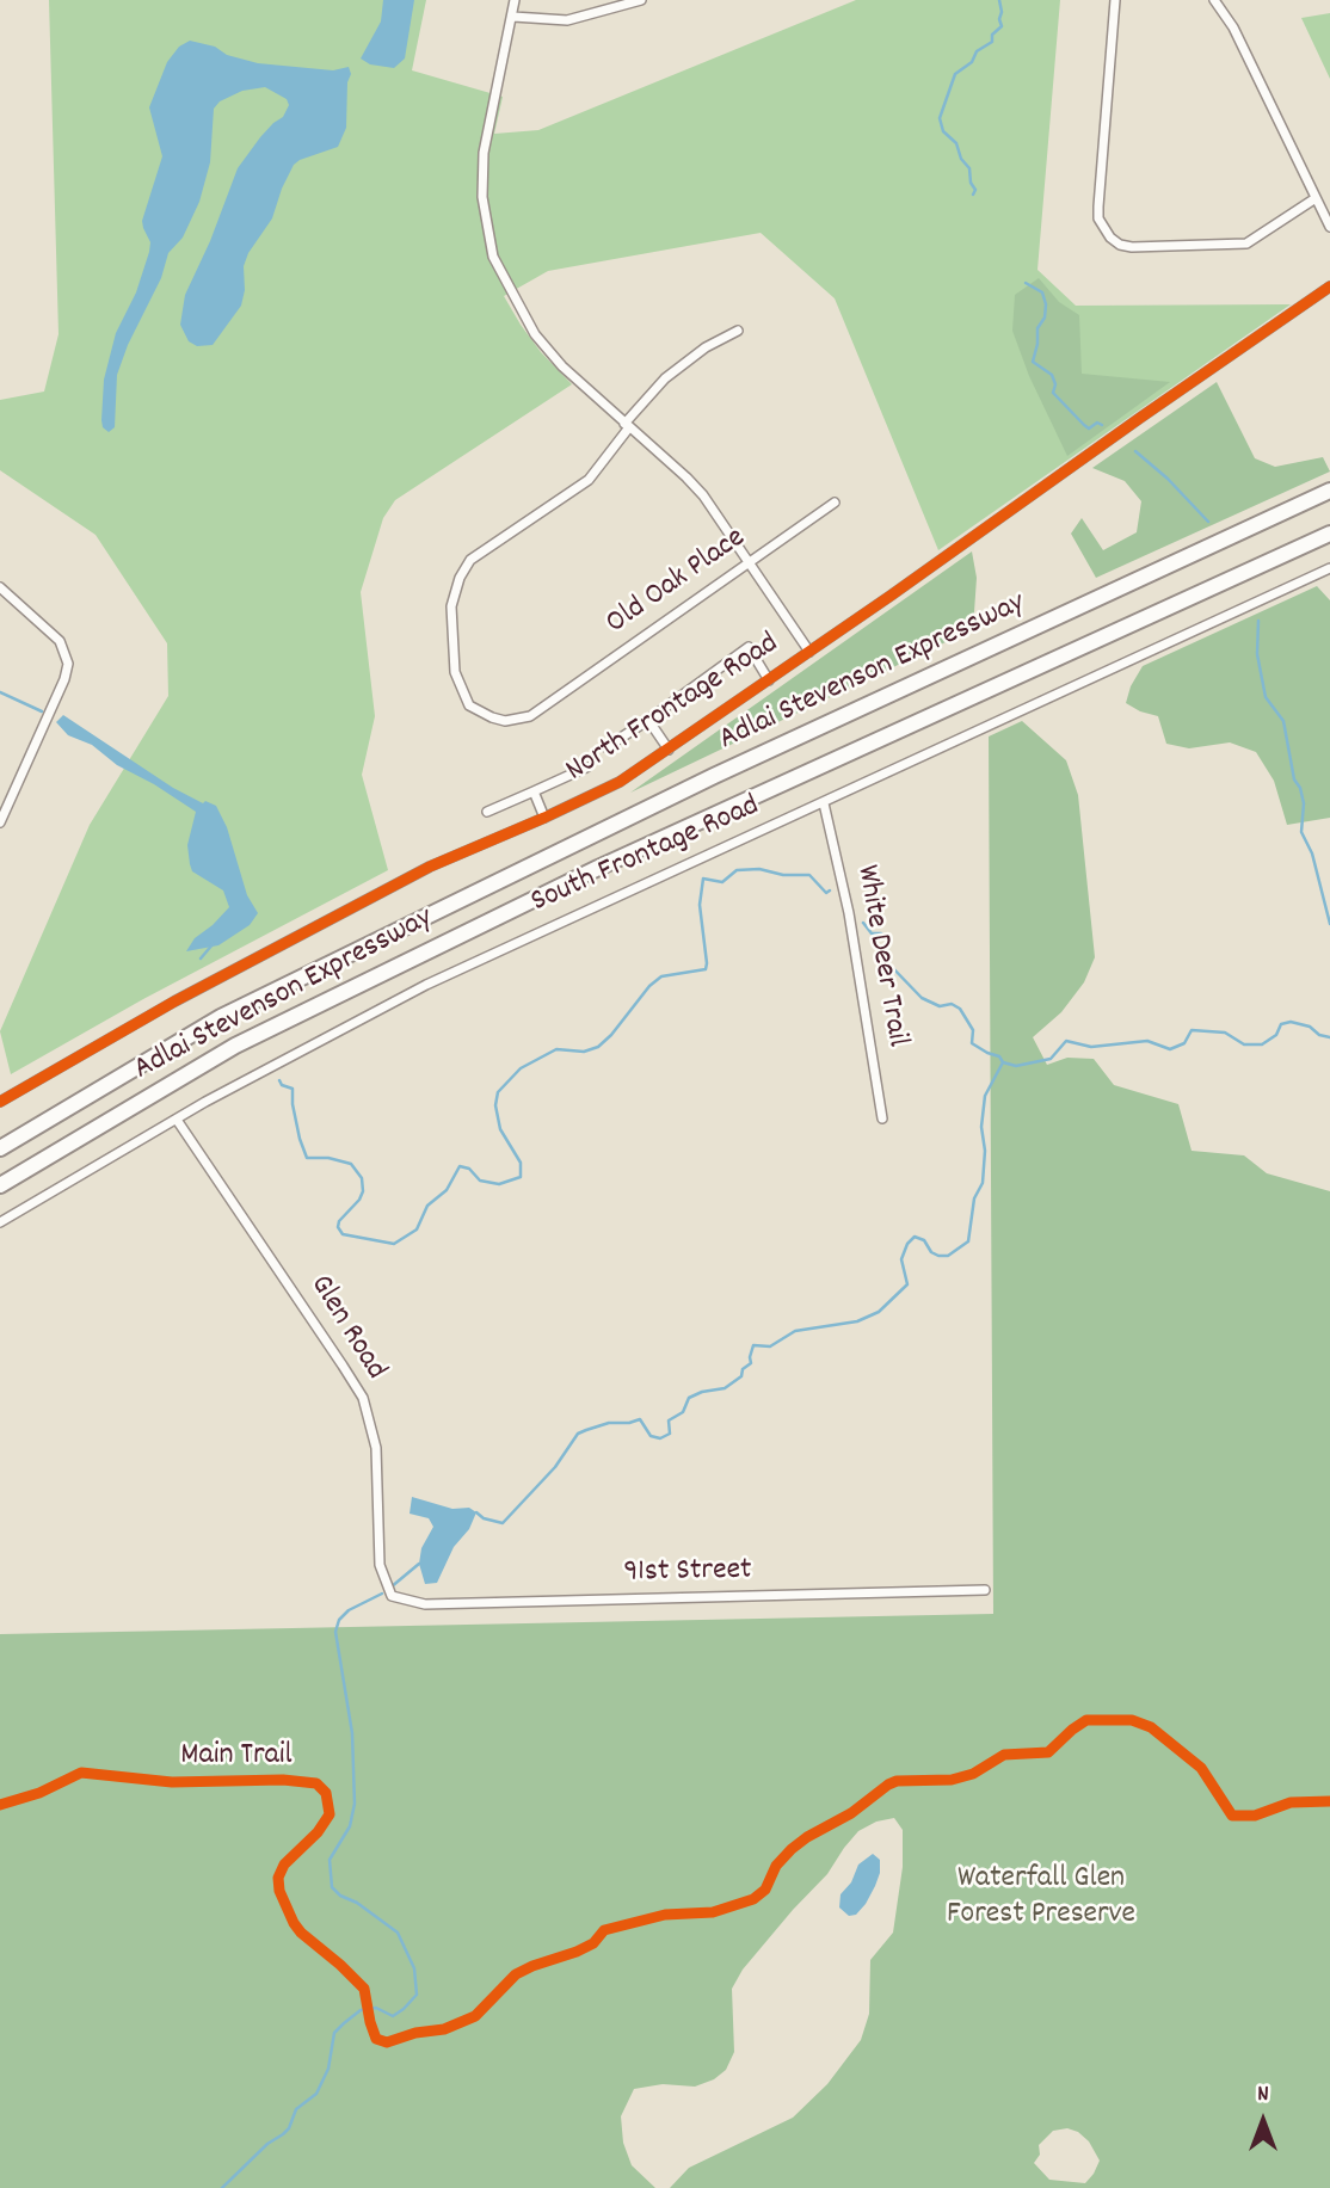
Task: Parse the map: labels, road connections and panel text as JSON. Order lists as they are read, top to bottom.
{
  "streets": {
    "highway": ["Adlai Stevenson Expressway"],
    "street": [
      "Old Oak Place",
      "North Frontage Road",
      "South Frontage Road",
      "White Deer Trail",
      "Glen Road",
      "91st Street"
    ],
    "cycle path": ["Main Trail"]
  },
  "crossings": [
    ["South Frontage Road", "White Deer Trail"],
    ["South Frontage Road", "Glen Road"],
    ["Glen Road", "91st Street"]
  ],
  "parks": ["Waterfall Glen Forest Preserve"],
  "north": "top"
}
